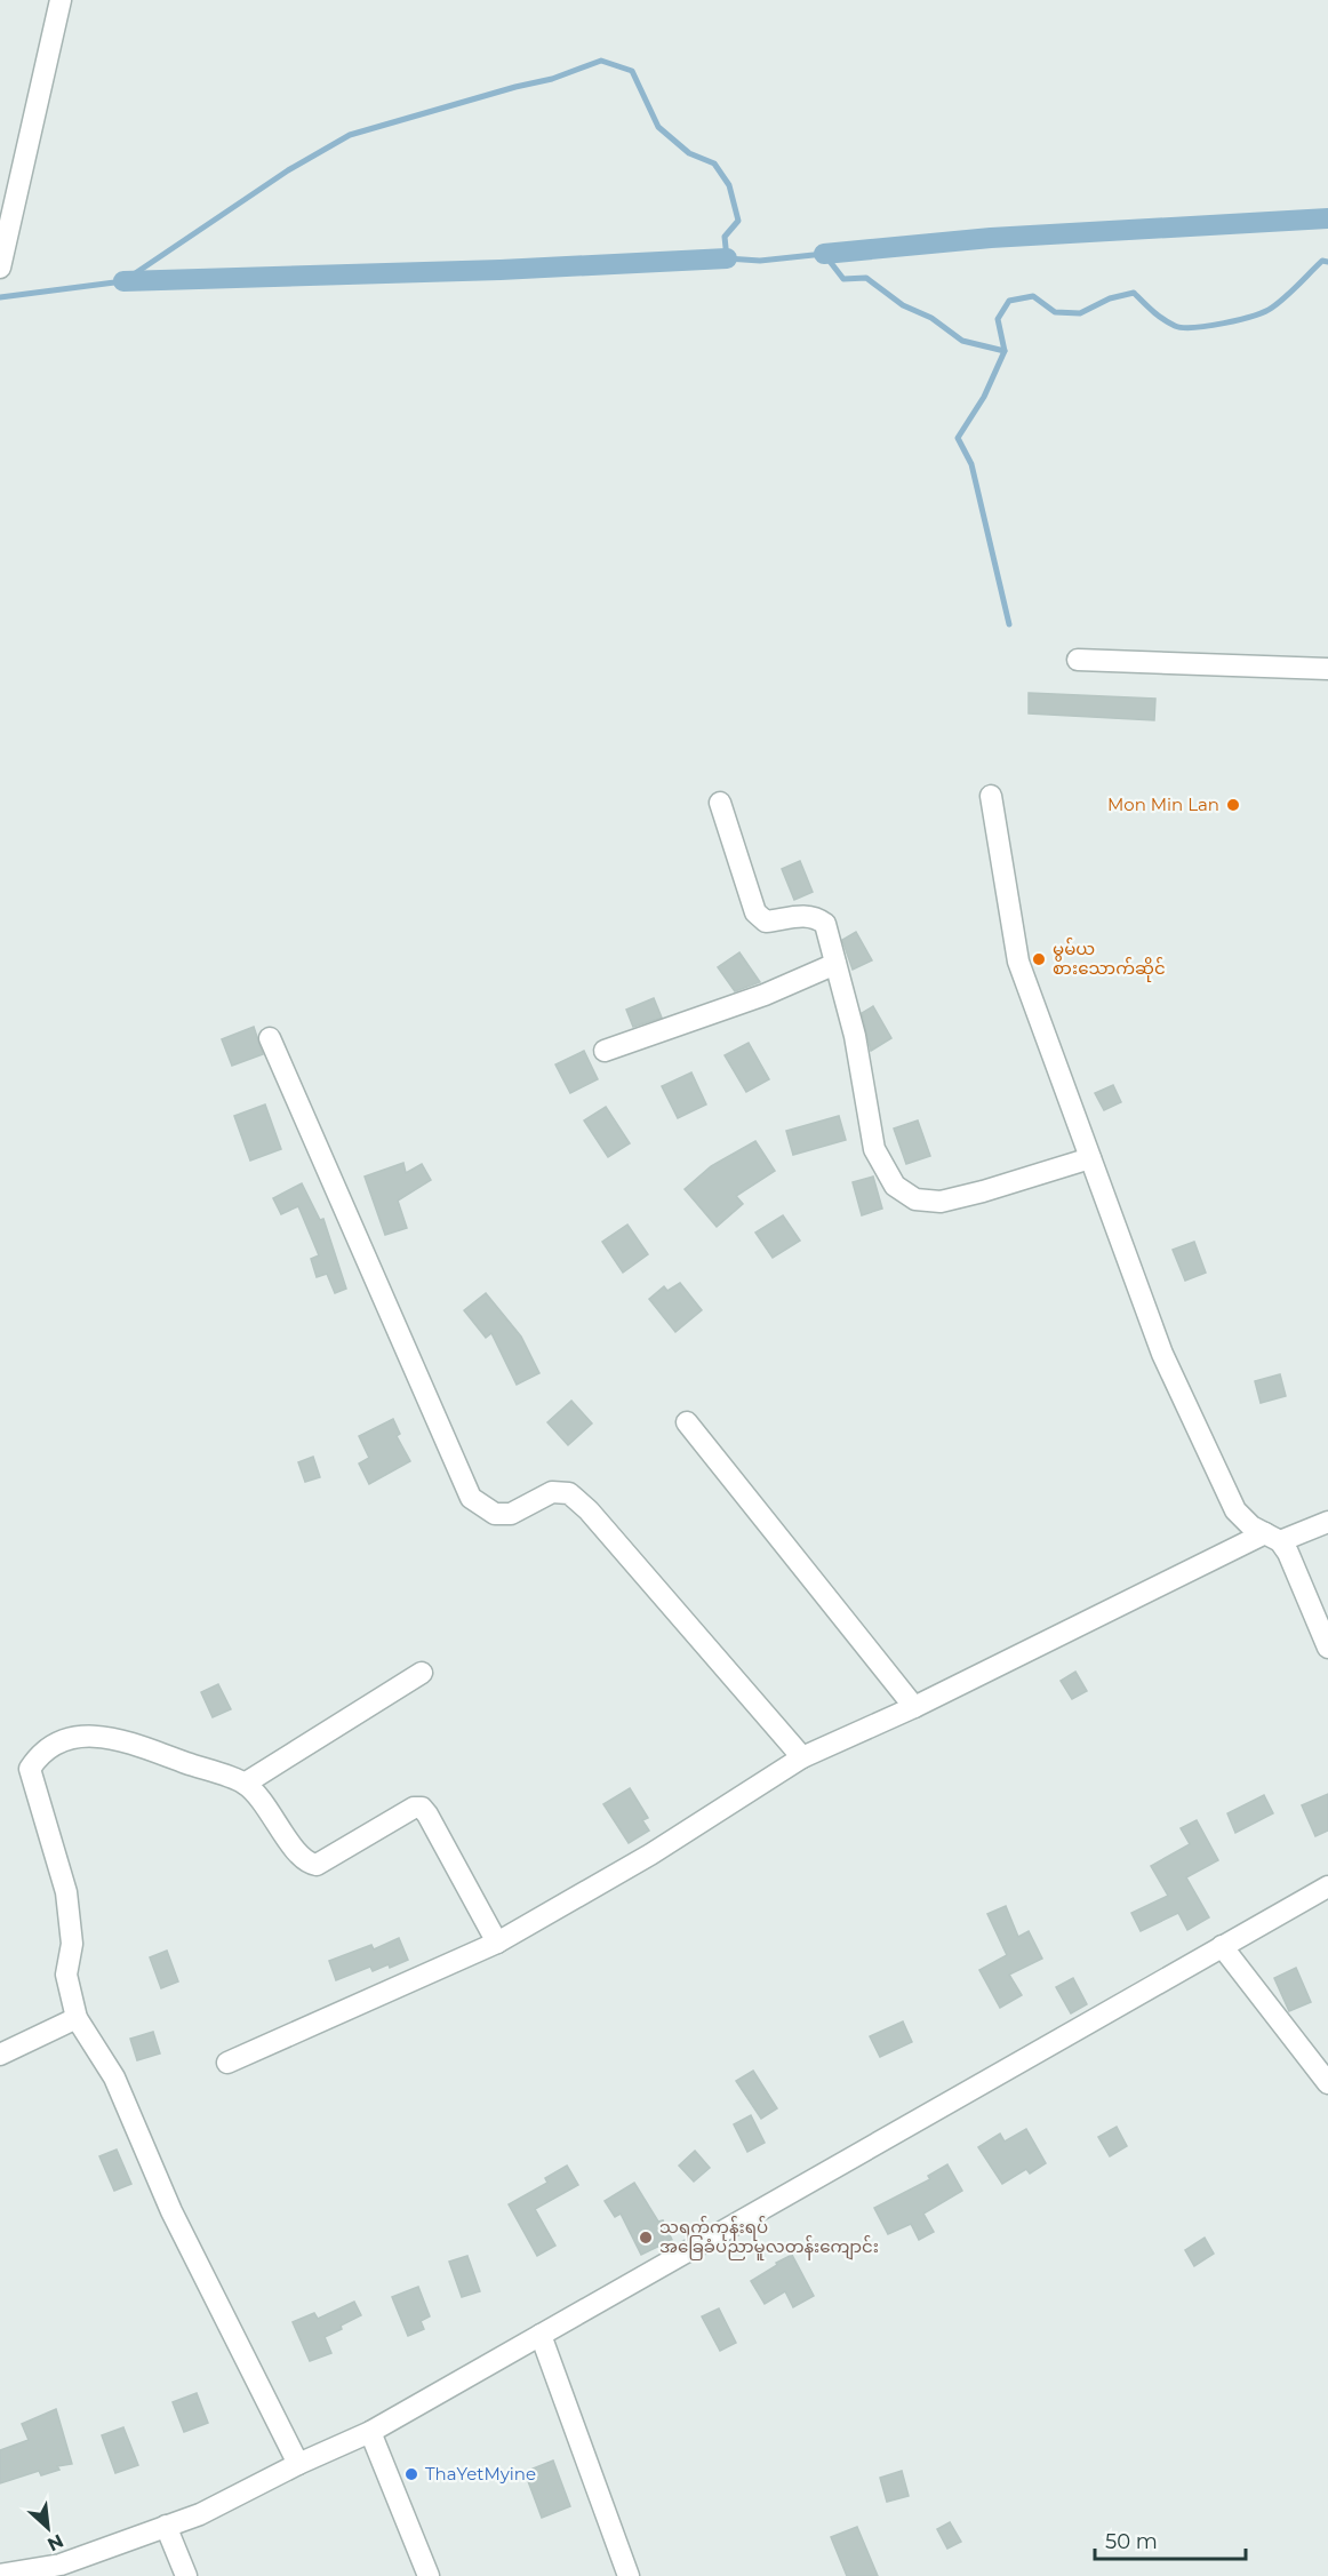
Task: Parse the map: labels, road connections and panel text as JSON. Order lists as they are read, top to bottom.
{
  "places": [
    "Mon Min Lan",
    "မွမ်ယ စားသောက်ဆိုင်",
    "သရက်ကုန်းရပ် အခြေခံပညာမူလတန်းကျောင်း",
    "ThaYetMyine"
  ],
  "scale_bar": "50 m",
  "north": "bottom right"
}
